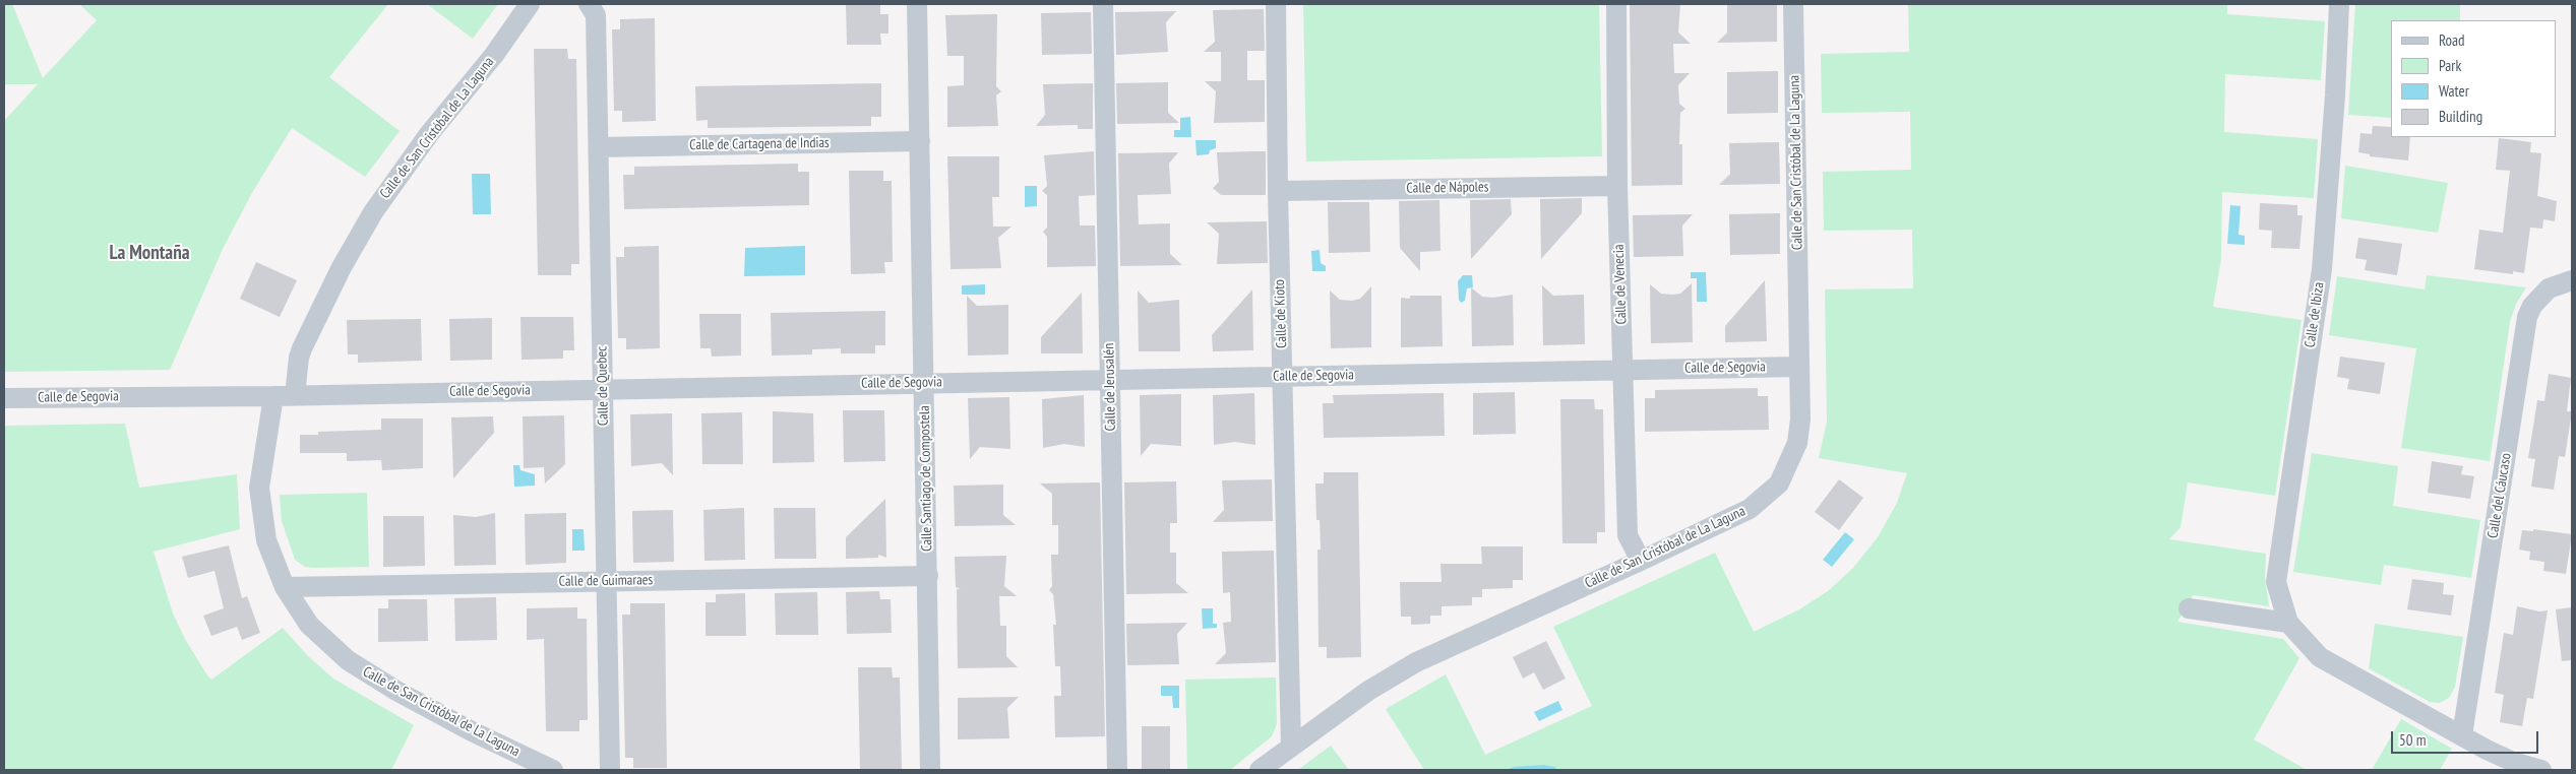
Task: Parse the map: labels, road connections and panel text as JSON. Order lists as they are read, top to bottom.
{
  "streets": {
    "street": [
      "Calle de San Cristóbal de La Laguna",
      "Calle de Cartagena de Indias",
      "Calle de Nápoles",
      "Calle de Venecia",
      "Calle de Kioto",
      "Calle de Ibiza",
      "Calle de Segovia",
      "Calle de Quebec",
      "Calle de Jerusalén",
      "Calle Santiago de Compostela",
      "Calle del Cáucaso",
      "Calle de Guimaraes"
    ]
  },
  "crossings": [
    ["Calle de San Cristóbal de La Laguna", "Calle de Venecia"],
    ["Calle de San Cristóbal de La Laguna", "Calle de Kioto"],
    ["Calle de San Cristóbal de La Laguna", "Calle de Segovia"],
    ["Calle de San Cristóbal de La Laguna", "Calle de Guimaraes"],
    ["Calle de Cartagena de Indias", "Calle de Quebec"],
    ["Calle de Cartagena de Indias", "Calle Santiago de Compostela"],
    ["Calle de Nápoles", "Calle de Venecia"],
    ["Calle de Nápoles", "Calle de Kioto"],
    ["Calle de Venecia", "Calle de Segovia"],
    ["Calle de Kioto", "Calle de Segovia"],
    ["Calle de Ibiza", "Calle del Cáucaso"],
    ["Calle de Segovia", "Calle de Quebec"],
    ["Calle de Segovia", "Calle de Jerusalén"],
    ["Calle de Segovia", "Calle Santiago de Compostela"],
    ["Calle de Quebec", "Calle de Guimaraes"],
    ["Calle Santiago de Compostela", "Calle de Guimaraes"]
  ],
  "districts": ["La Montaña"],
  "legend": [
    "Road",
    "Park",
    "Water",
    "Building"
  ],
  "scale_bar": "50 m"
}
